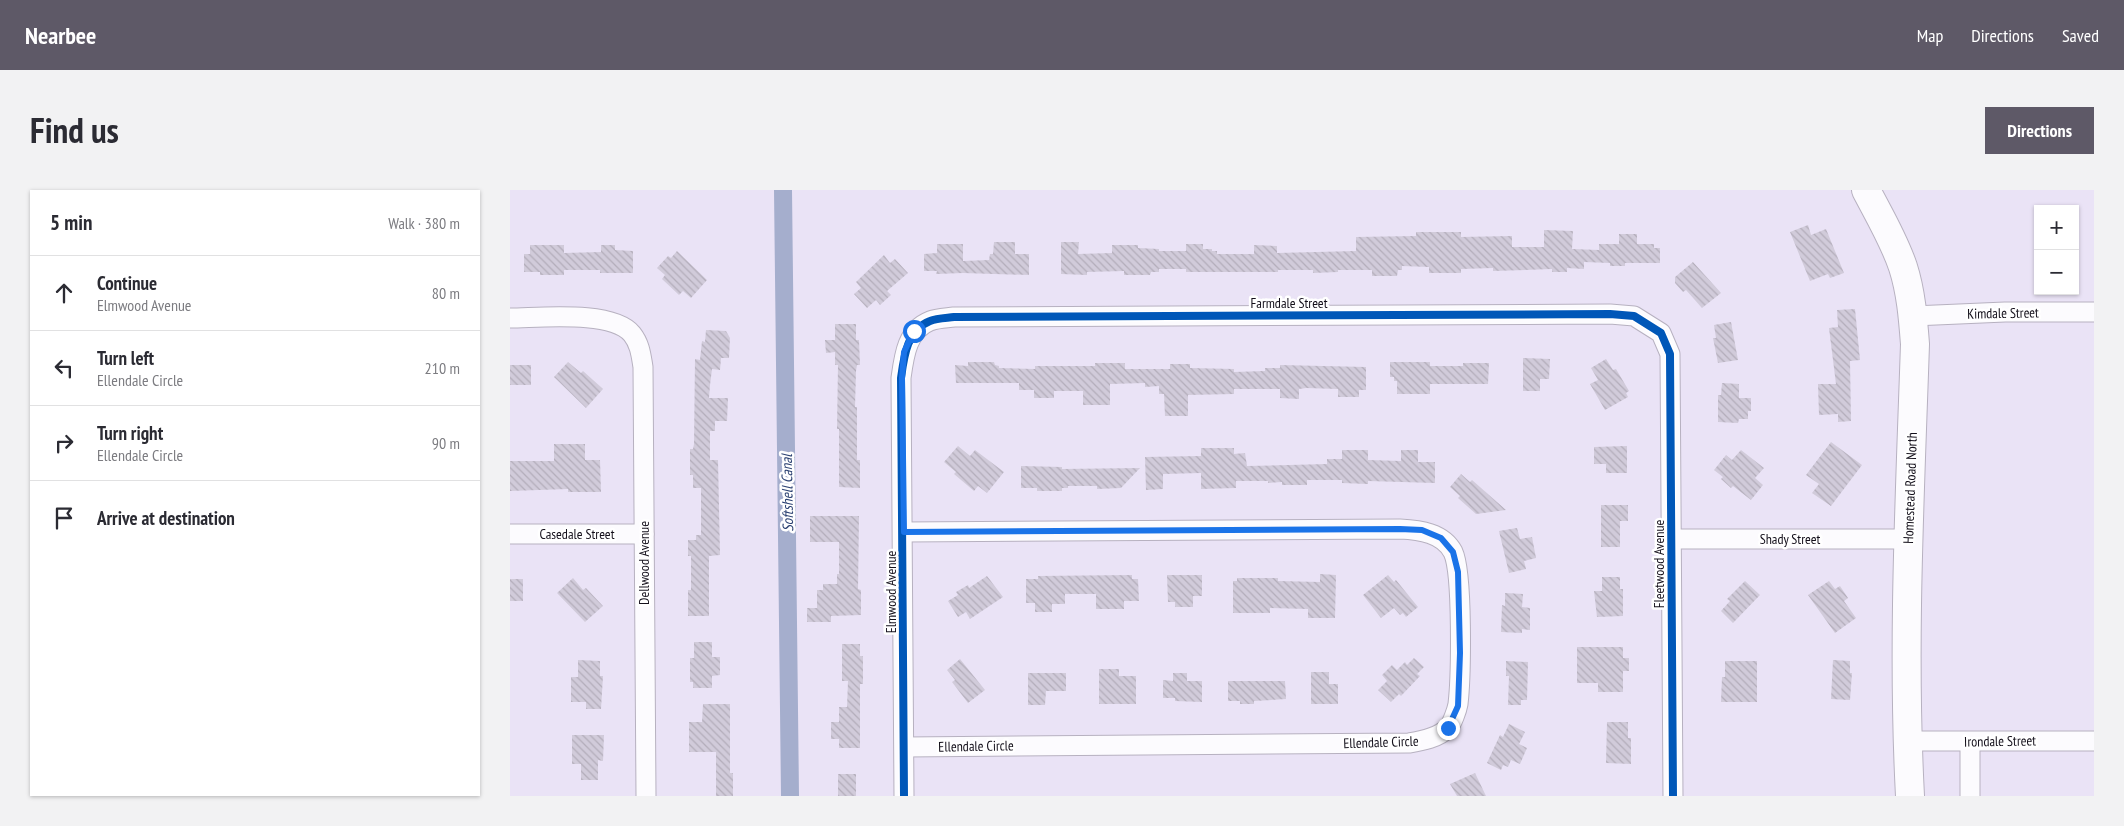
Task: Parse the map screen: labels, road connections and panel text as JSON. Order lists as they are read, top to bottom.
{
  "streets": {
    "main road": ["Homestead Road North"],
    "street": [
      "Farmdale Street",
      "Kimdale Street",
      "Casedale Street",
      "Shady Street",
      "Dellwood Avenue",
      "Fleetwood Avenue",
      "Elmwood Avenue",
      "Irondale Street",
      "Ellendale Circle"
    ]
  },
  "crossings": [
    ["Farmdale Street", "Fleetwood Avenue"],
    ["Farmdale Street", "Elmwood Avenue"],
    ["Kimdale Street", "Homestead Road North"],
    ["Homestead Road North", "Shady Street"],
    ["Homestead Road North", "Irondale Street"],
    ["Casedale Street", "Dellwood Avenue"],
    ["Shady Street", "Fleetwood Avenue"],
    ["Elmwood Avenue", "Ellendale Circle"]
  ],
  "water": ["Softshell Canal"],
  "page": {
    "header": "Nearbee",
    "nav": ["Map", "Directions", "Saved"],
    "title": "Find us",
    "buttons": "Directions",
    "heading": ["5 min", "Walk · 380 m"],
    "map_buttons": ["+", "−"],
    "list": [
      ["Continue", "Elmwood Avenue", "80 m"],
      ["Turn left", "Ellendale Circle", "210 m"],
      ["Turn right", "Ellendale Circle", "90 m"],
      "Arrive at destination"
    ]
  }
}
